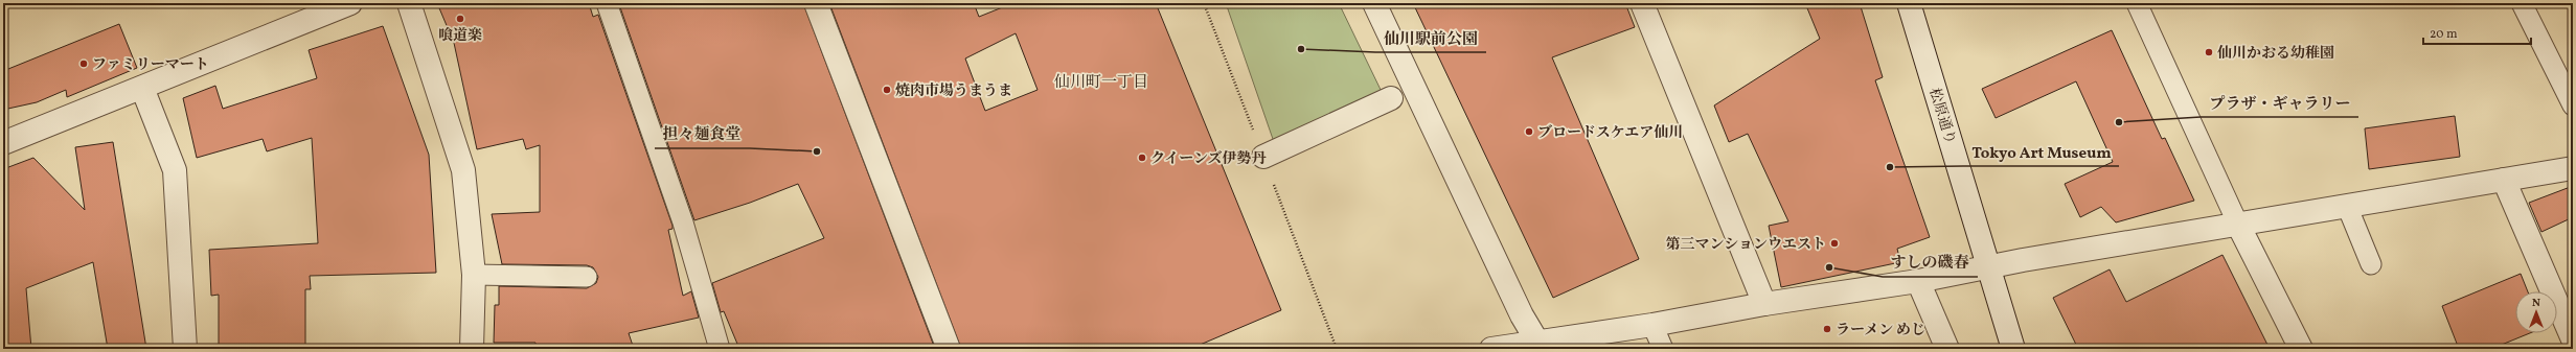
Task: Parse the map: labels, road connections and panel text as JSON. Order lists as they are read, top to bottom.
{
  "streets": {
    "street": ["松原通り"]
  },
  "districts": ["仙川町一丁目"],
  "places": [
    "喰道楽",
    "仙川駅前公園",
    "仙川かおる幼稚園",
    "ファミリーマート",
    "焼肉市場うまうま",
    "プラザ・ギャラリー",
    "ブロードスケエア仙川",
    "担々麺食堂",
    "クイーンズ伊勢丹",
    "Tokyo Art Museum",
    "第三マンションウエスト",
    "すしの磯春",
    "ラーメン めじ"
  ],
  "scale_bar": "20 m",
  "north": "top"
}
